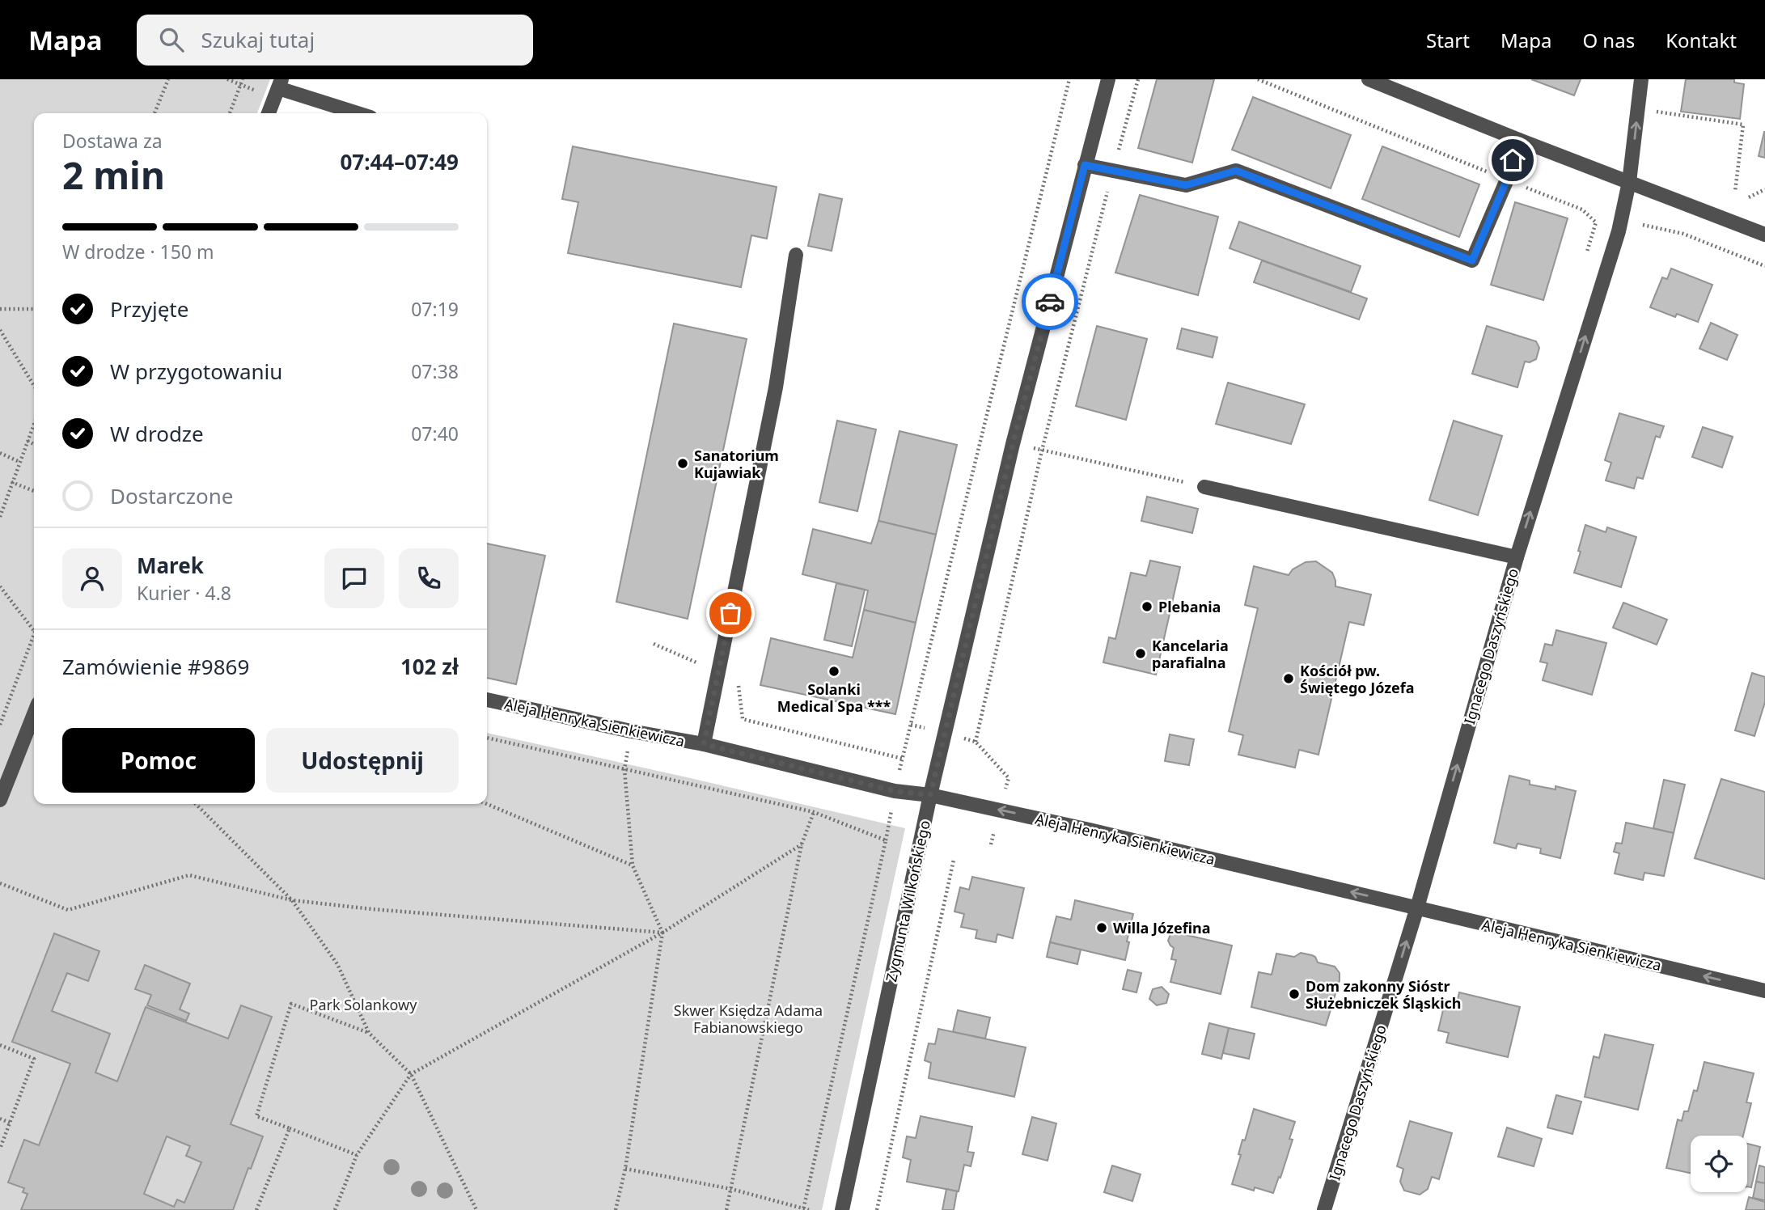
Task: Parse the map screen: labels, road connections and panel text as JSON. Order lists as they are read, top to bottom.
{
  "streets": {
    "street": ["Ignacego Daszyńskiego", "Aleja Henryka Sienkiewicza", "Zygmunta Wilkońskiego"]
  },
  "crossings": [
    ["Ignacego Daszyńskiego", "Aleja Henryka Sienkiewicza"],
    ["Aleja Henryka Sienkiewicza", "Zygmunta Wilkońskiego"]
  ],
  "one_way": ["Ignacego Daszyńskiego", "Aleja Henryka Sienkiewicza"],
  "parks": ["Park Solankowy", "Skwer Księdza Adama Fabianowskiego"],
  "places": [
    "Sanatorium Kujawiak",
    "Plebania",
    "Kancelaria parafialna",
    "Solanki Medical Spa ***",
    "Kościół pw. Świętego Józefa",
    "Willa Józefina",
    "Dom zakonny Sióstr Służebniczek Śląskich"
  ],
  "page": {
    "header": "Mapa",
    "search": "Szukaj tutaj",
    "nav": [
      "Start",
      "Mapa",
      "O nas",
      "Kontakt"
    ],
    "heading": ["2 min", "Dostawa za", "07:44–07:49"],
    "panel": [
      "Marek",
      "Kurier · 4.8",
      "Zamówienie #9869",
      "102 zł"
    ],
    "bar": "W drodze · 150 m",
    "list": [
      ["Przyjęte", "07:19"],
      ["W przygotowaniu", "07:38"],
      ["W drodze", "07:40"],
      "Dostarczone"
    ],
    "buttons": ["Pomoc", "Udostępnij"]
  }
}
